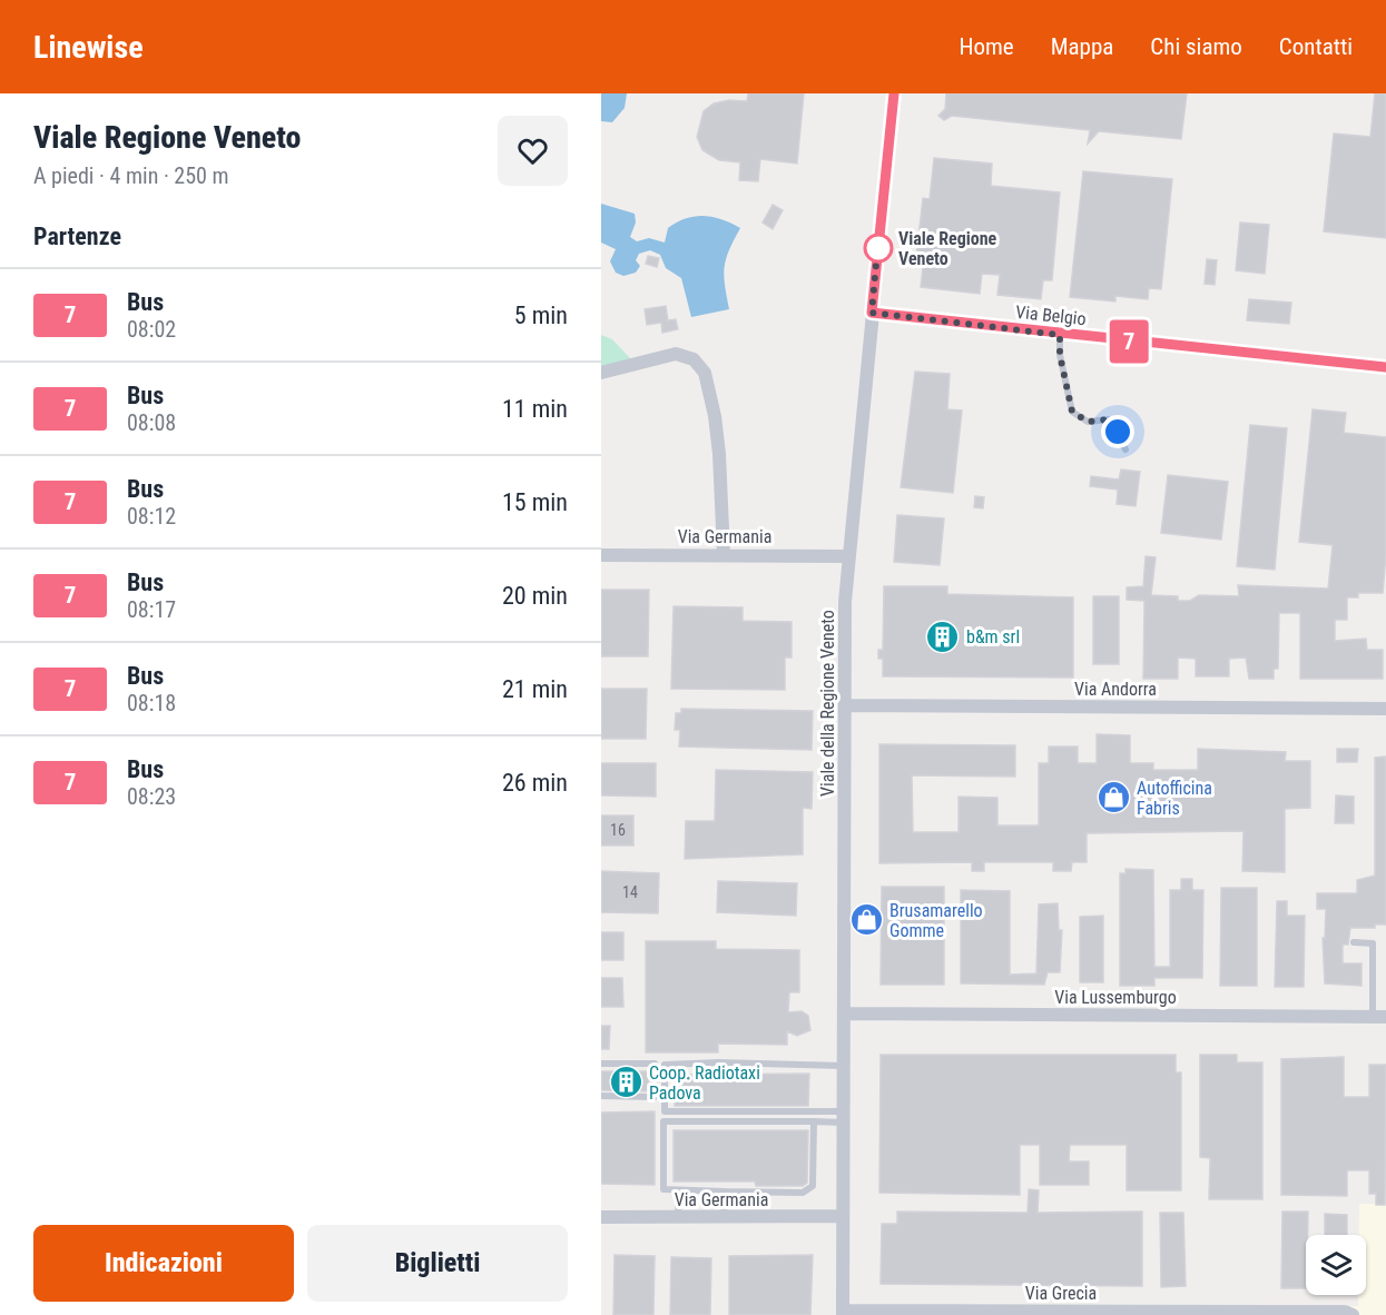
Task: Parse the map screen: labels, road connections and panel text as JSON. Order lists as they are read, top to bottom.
{
  "streets": {
    "street": [
      "Via Belgio",
      "Via Germania",
      "Via Andorra",
      "Viale della Regione Veneto",
      "Via Lussemburgo",
      "Via Grecia"
    ]
  },
  "crossings": [
    ["Via Belgio", "Viale della Regione Veneto"],
    ["Via Germania", "Viale della Regione Veneto"],
    ["Via Andorra", "Viale della Regione Veneto"],
    ["Viale della Regione Veneto", "Via Lussemburgo"],
    ["Viale della Regione Veneto", "Via Grecia"]
  ],
  "places": {
    "other": ["Viale Regione Veneto"],
    "building": ["b&m srl", "Coop. Radiotaxi Padova"],
    "shop": ["Autofficina Fabris", "Brusamarello Gomme"]
  },
  "lines": ["bus line 7"],
  "house_numbers": ["16", "14"],
  "page": {
    "header": "Linewise",
    "nav": [
      "Home",
      "Mappa",
      "Chi siamo",
      "Contatti"
    ],
    "heading": [
      ["Viale Regione Veneto", "A piedi · 4 min · 250 m"],
      "Partenze"
    ],
    "on_map": "7",
    "list": [
      {
        "mark": "7",
        "name": "Bus",
        "note": "08:02",
        "value": "5 min"
      },
      {
        "mark": "7",
        "name": "Bus",
        "note": "08:08",
        "value": "11 min"
      },
      {
        "mark": "7",
        "name": "Bus",
        "note": "08:12",
        "value": "15 min"
      },
      {
        "mark": "7",
        "name": "Bus",
        "note": "08:17",
        "value": "20 min"
      },
      {
        "mark": "7",
        "name": "Bus",
        "note": "08:18",
        "value": "21 min"
      },
      {
        "mark": "7",
        "name": "Bus",
        "note": "08:23",
        "value": "26 min"
      }
    ],
    "buttons": ["Indicazioni", "Biglietti"]
  }
}
